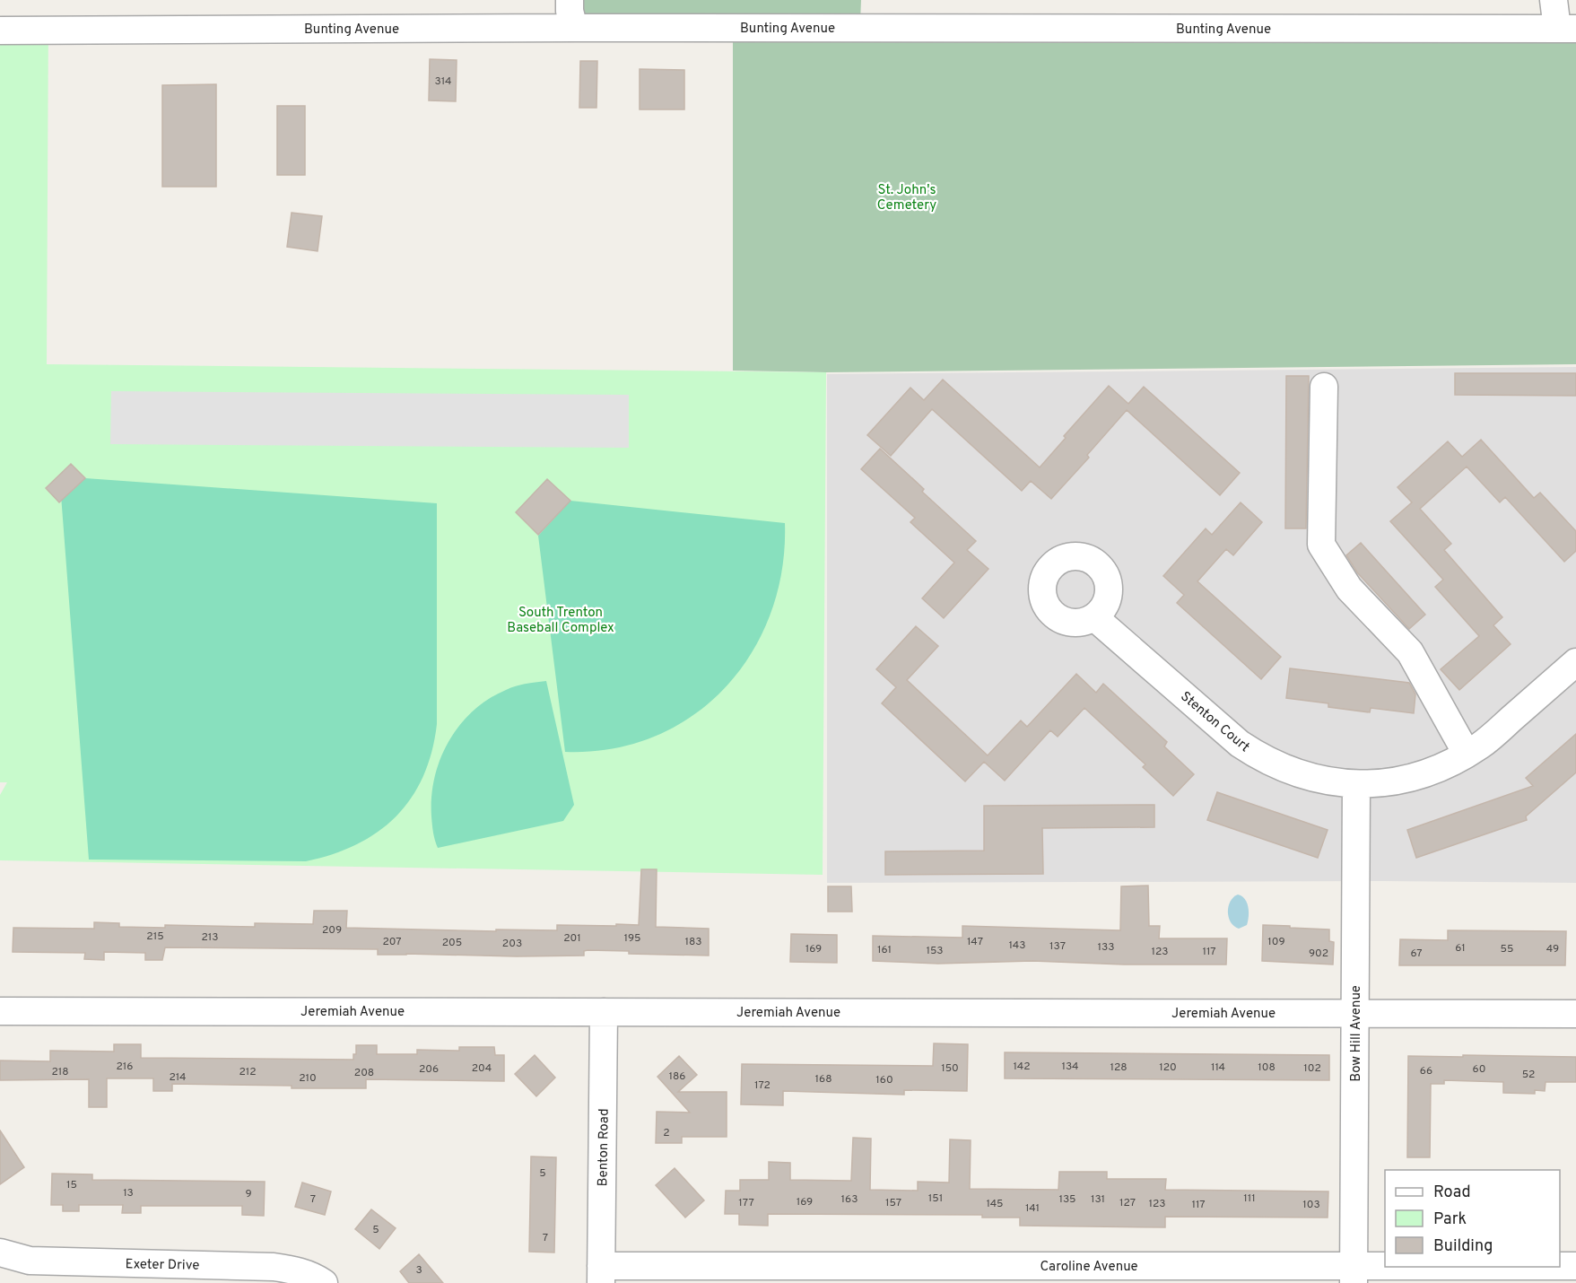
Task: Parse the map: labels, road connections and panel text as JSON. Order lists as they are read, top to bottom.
{
  "streets": {
    "street": [
      "Bunting Avenue",
      "Stenton Court",
      "Jeremiah Avenue",
      "Bow Hill Avenue",
      "Benton Road",
      "Exeter Drive",
      "Caroline Avenue"
    ]
  },
  "crossings": [
    ["Stenton Court", "Bow Hill Avenue"],
    ["Jeremiah Avenue", "Bow Hill Avenue"],
    ["Jeremiah Avenue", "Benton Road"],
    ["Bow Hill Avenue", "Caroline Avenue"],
    ["Benton Road", "Caroline Avenue"]
  ],
  "parks": ["St. John's Cemetery", "South Trenton Baseball Complex"],
  "house_numbers": [
    "314",
    "209",
    "215",
    "213",
    "201",
    "195",
    "207",
    "183",
    "147",
    "109",
    "205",
    "203",
    "143",
    "137",
    "133",
    "61",
    "169",
    "55",
    "49",
    "161",
    "153",
    "123",
    "117",
    "902",
    "67",
    "216",
    "142",
    "134",
    "128",
    "120",
    "114",
    "108",
    "204",
    "150",
    "102",
    "206",
    "60",
    "66",
    "218",
    "212",
    "208",
    "52",
    "186",
    "214",
    "210",
    "168",
    "160",
    "172",
    "2",
    "5",
    "15",
    "13",
    "9",
    "151",
    "111",
    "7",
    "163",
    "135",
    "131",
    "169",
    "177",
    "157",
    "127",
    "145",
    "123",
    "117",
    "103",
    "141",
    "5",
    "7",
    "3"
  ],
  "legend": ["Road", "Park", "Building"]
}
